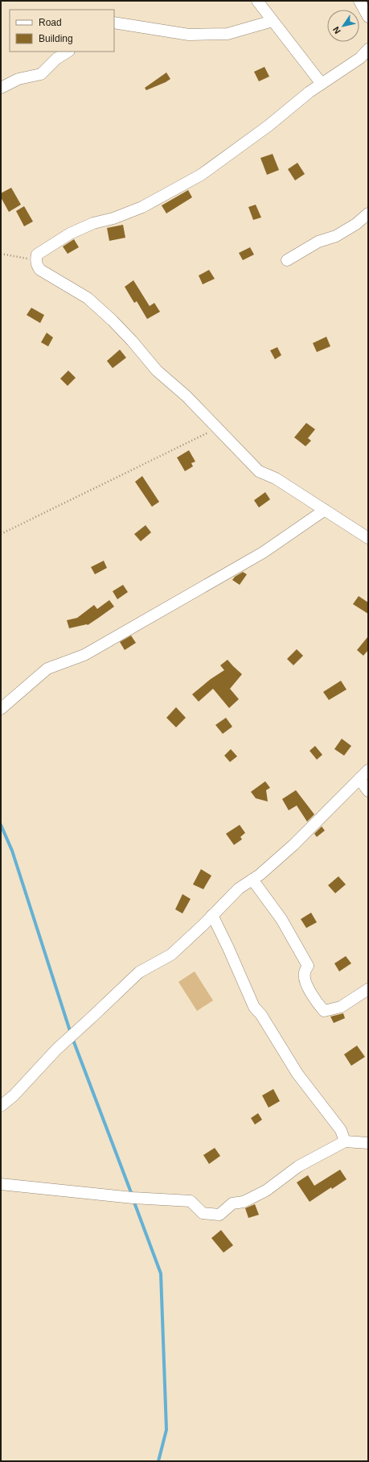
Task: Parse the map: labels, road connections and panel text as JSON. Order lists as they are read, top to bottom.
{
  "legend": ["Road", "Building"],
  "north": "bottom left"
}
